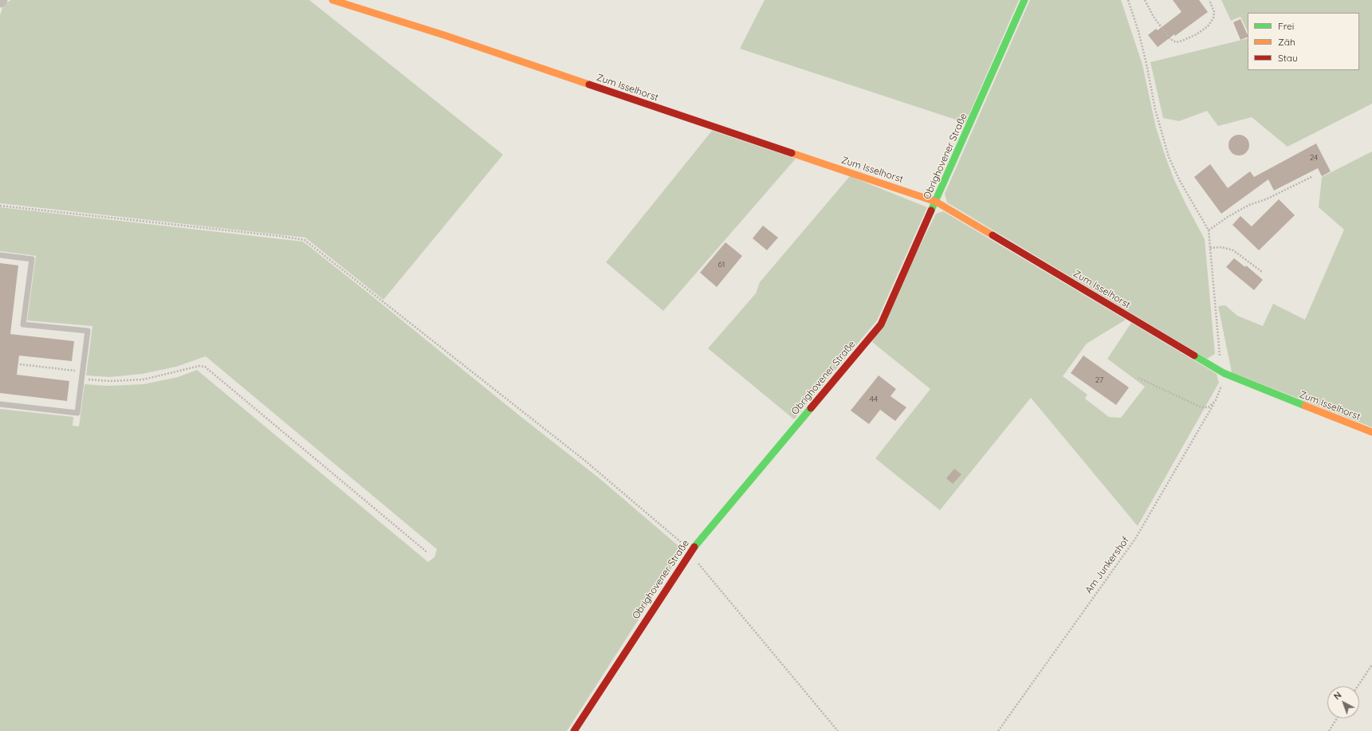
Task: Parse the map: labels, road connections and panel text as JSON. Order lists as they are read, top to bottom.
{
  "streets": {
    "street": ["Zum Isselhorst", "Obrighovener Straße"],
    "path": ["Am Junkershof"]
  },
  "crossings": [
    ["Zum Isselhorst", "Obrighovener Straße"],
    ["Zum Isselhorst", "Am Junkershof"]
  ],
  "house_numbers": [
    "24",
    "61",
    "27",
    "44"
  ],
  "legend": ["Frei", "Zäh", "Stau"],
  "north": "top left"
}
